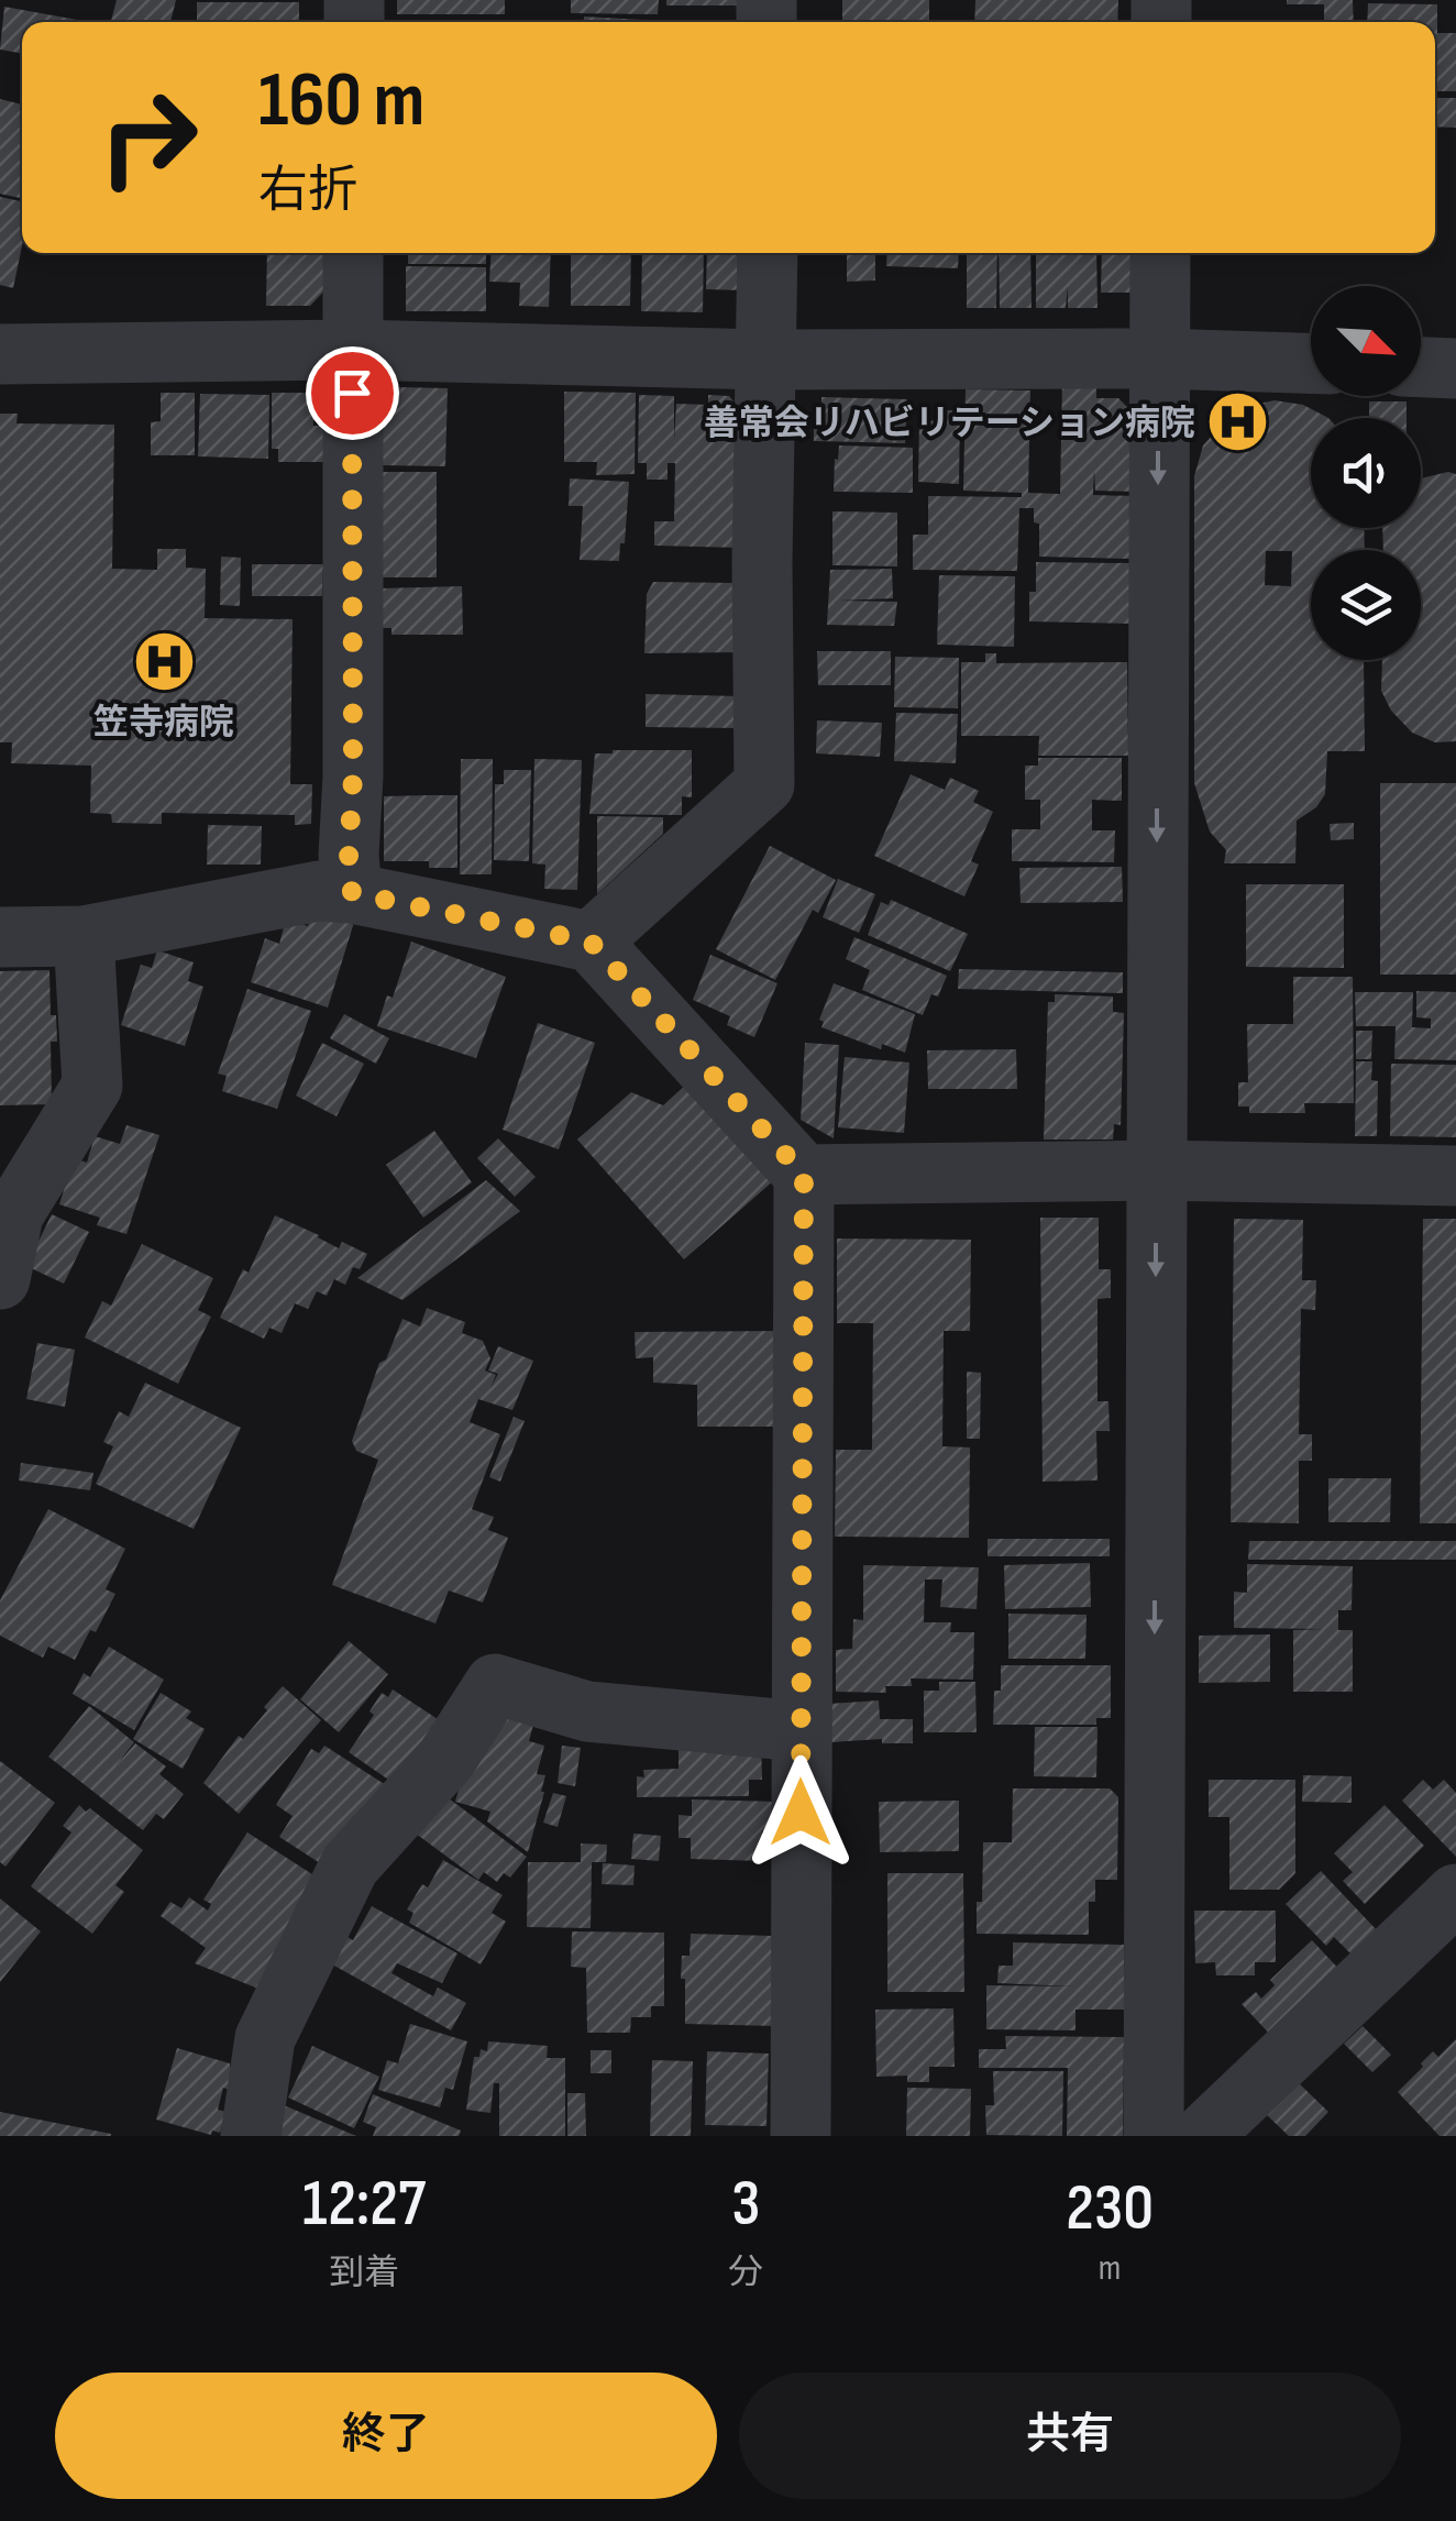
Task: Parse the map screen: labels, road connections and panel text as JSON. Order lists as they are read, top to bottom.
{
  "places": {
    "hospital": ["善常会リハビリテーション病院", "笠寺病院"]
  },
  "north": "bottom right",
  "page": {
    "turn": ["160 m", "右折"],
    "eta": [
      "12:27",
      "到着",
      "3",
      "分",
      "230",
      "m"
    ],
    "buttons": ["終了", "共有"]
  }
}
